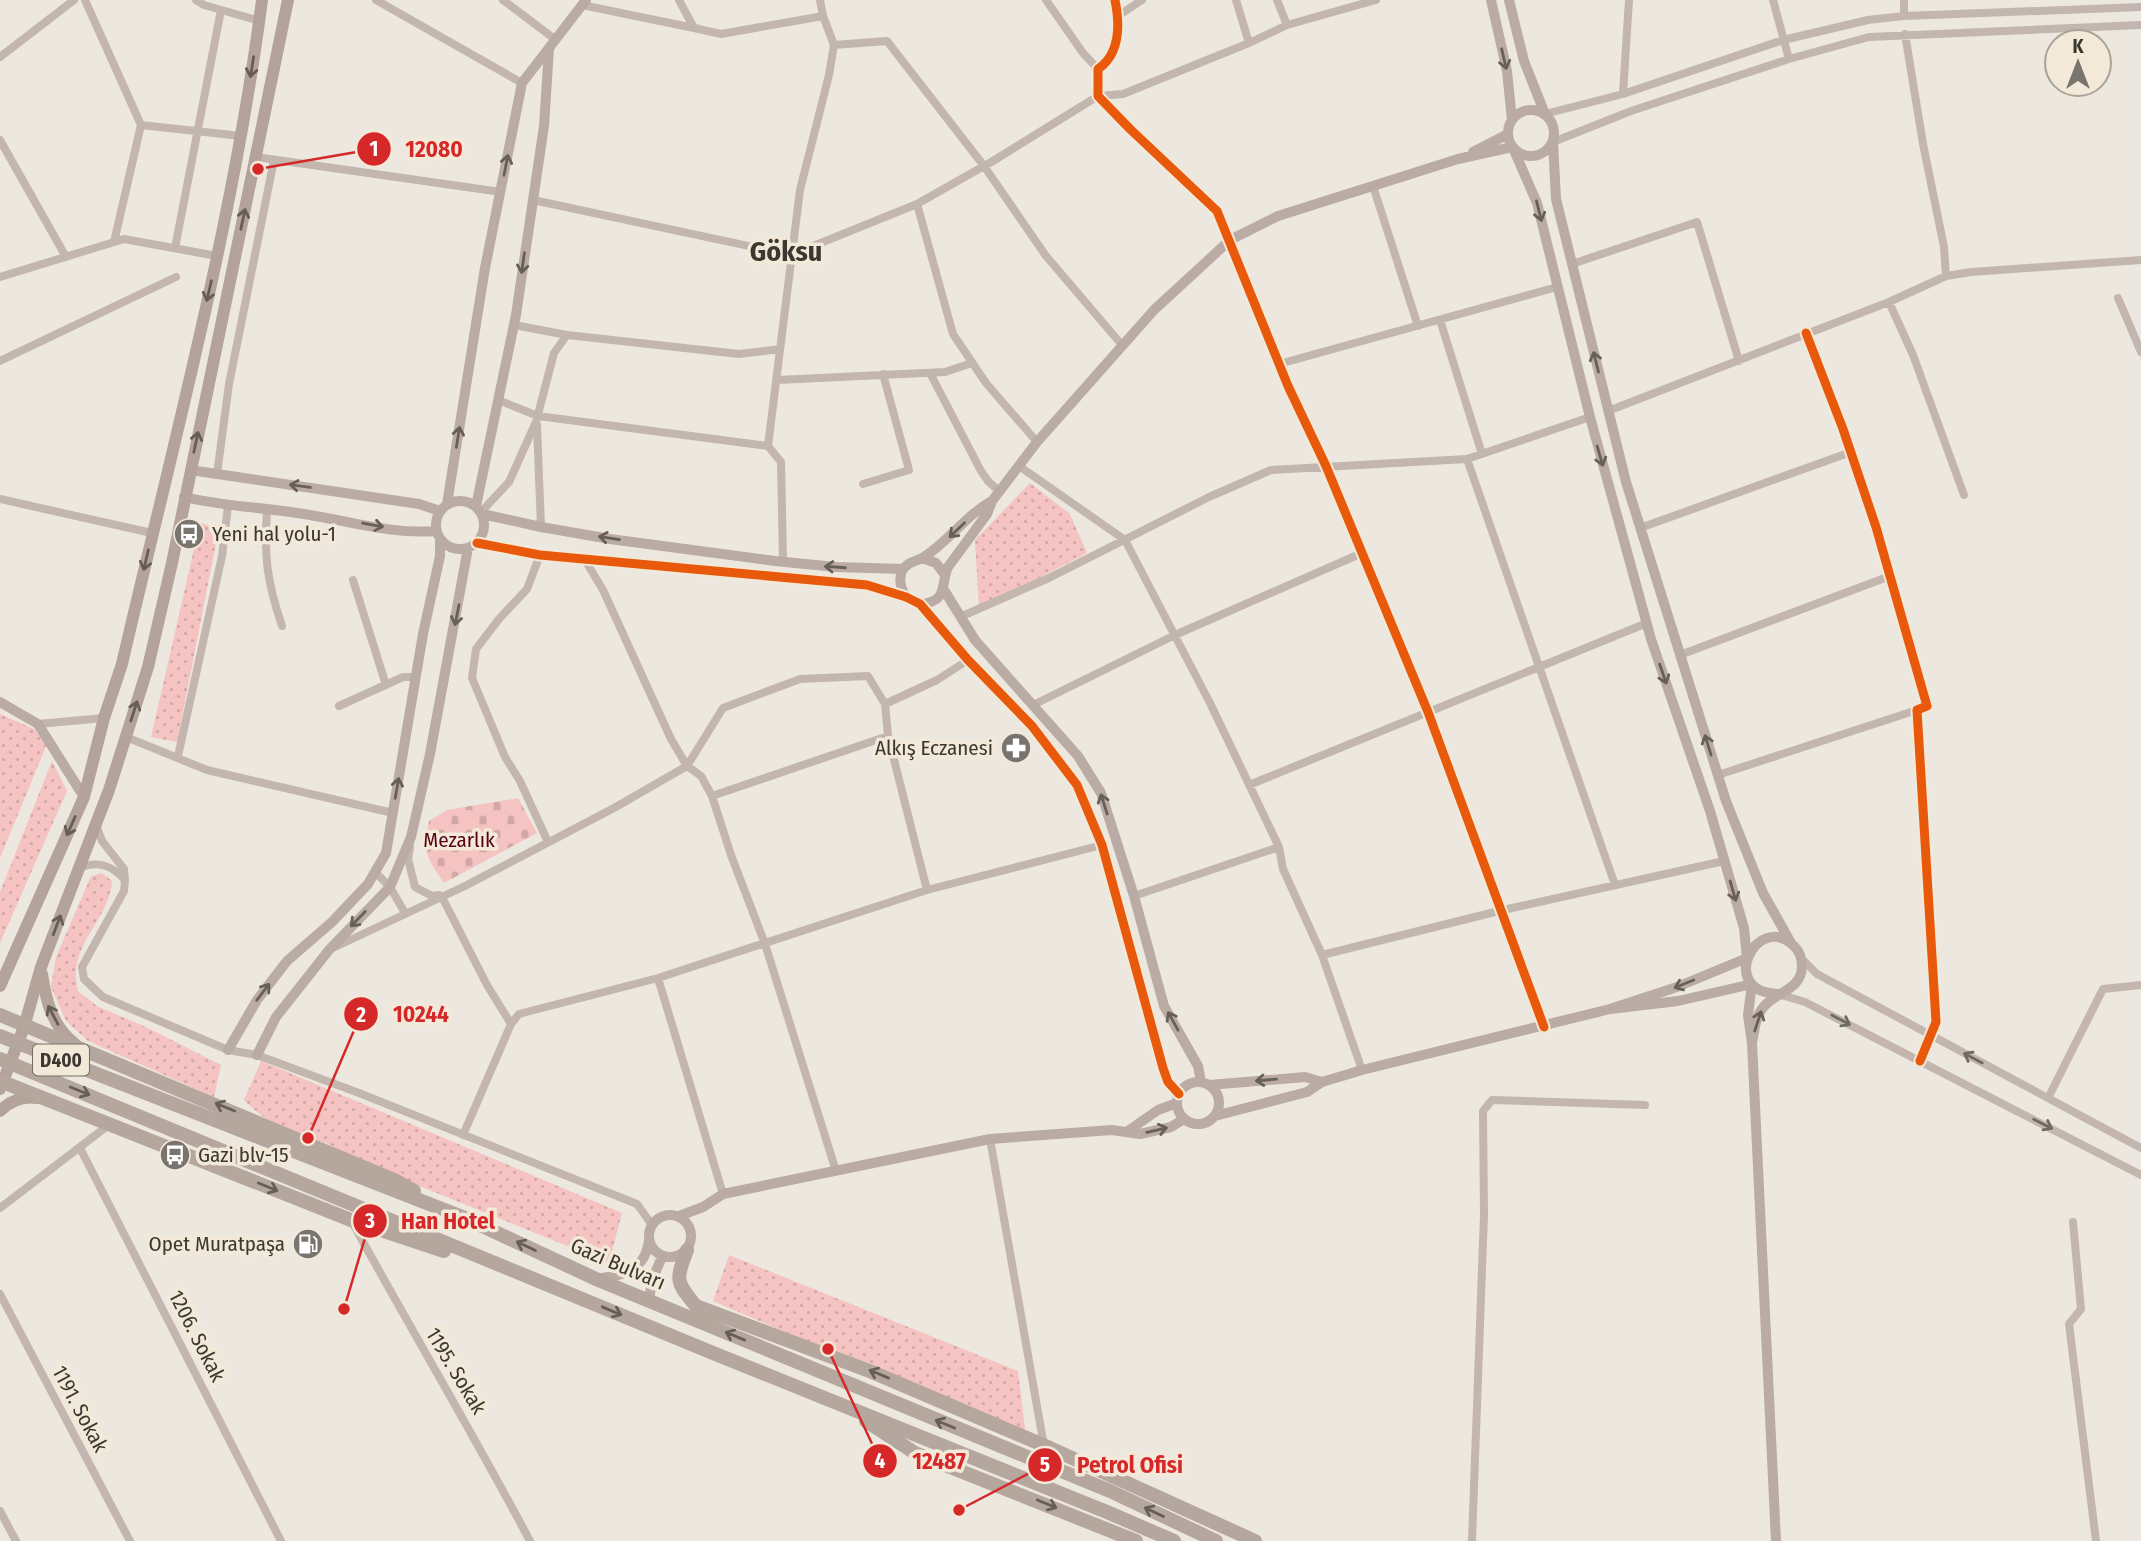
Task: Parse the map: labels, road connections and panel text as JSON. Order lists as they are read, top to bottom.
{
  "streets": {
    "highway": ["D400", "Gazi Bulvarı"],
    "street": ["1206. Sokak", "1195. Sokak", "1191. Sokak"]
  },
  "districts": ["Göksu"],
  "parks": ["Mezarlık"],
  "places": {
    "other": [
      "12080",
      "10244",
      "Han Hotel",
      "12487",
      "Petrol Ofisi"
    ],
    "bus stop": ["Yeni hal yolu-1", "Gazi blv-15"],
    "pharmacy": ["Alkış Eczanesi"],
    "fuel station": ["Opet Muratpaşa"]
  },
  "north": "top"
}
